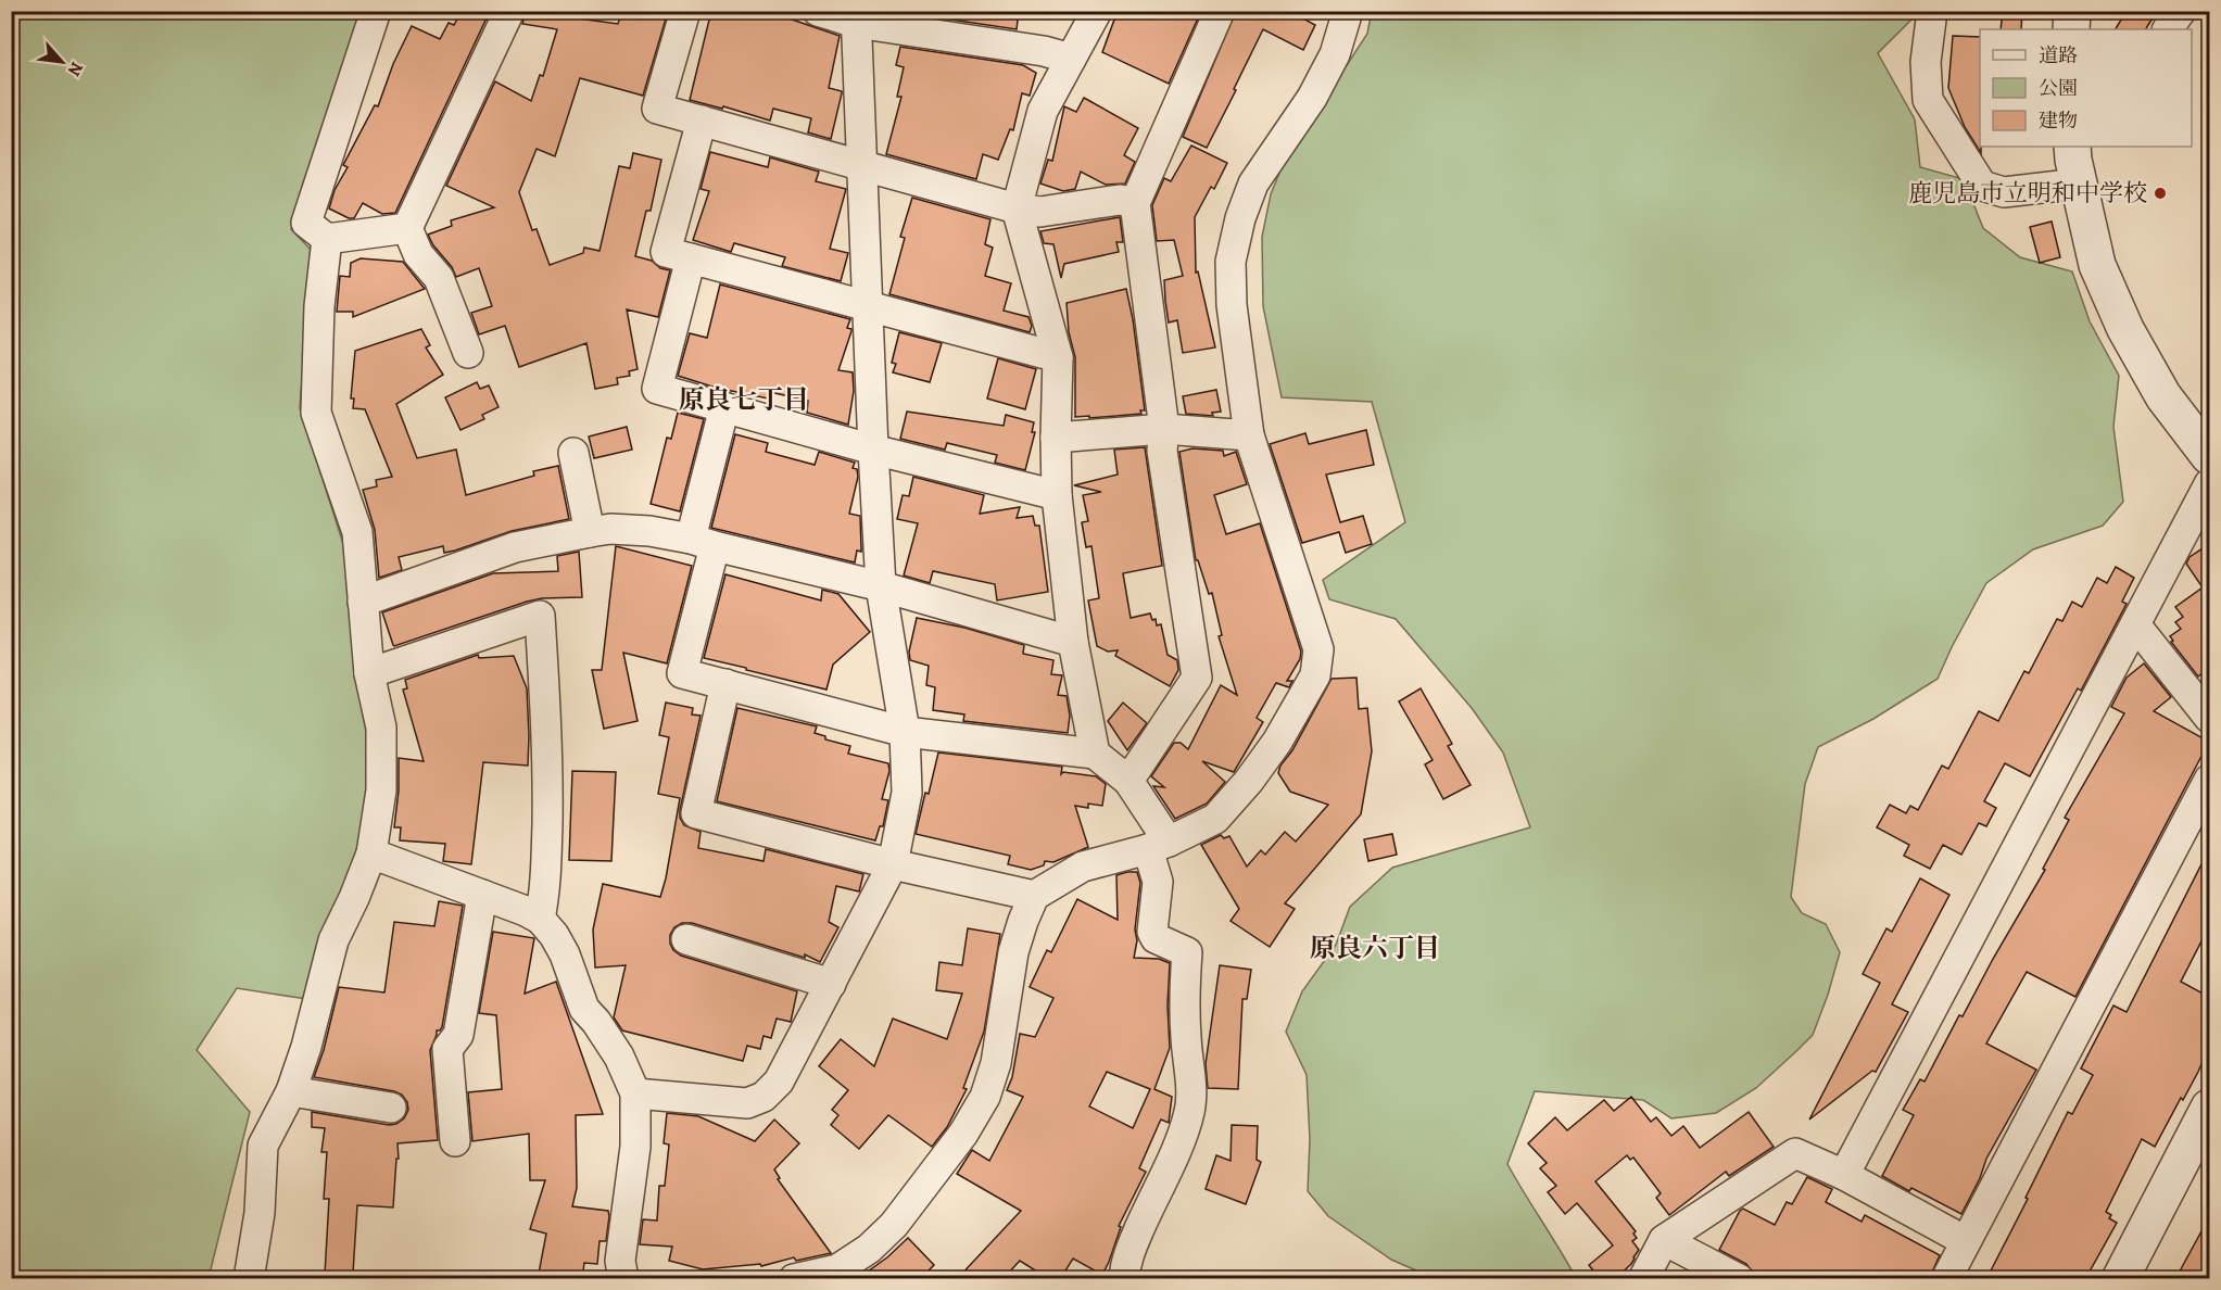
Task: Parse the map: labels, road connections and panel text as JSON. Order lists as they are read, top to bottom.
{
  "districts": ["原良七丁目", "原良六丁目"],
  "places": ["鹿児島市立明和中学校"],
  "legend": ["道路", "公園", "建物"],
  "north": "bottom right"
}
